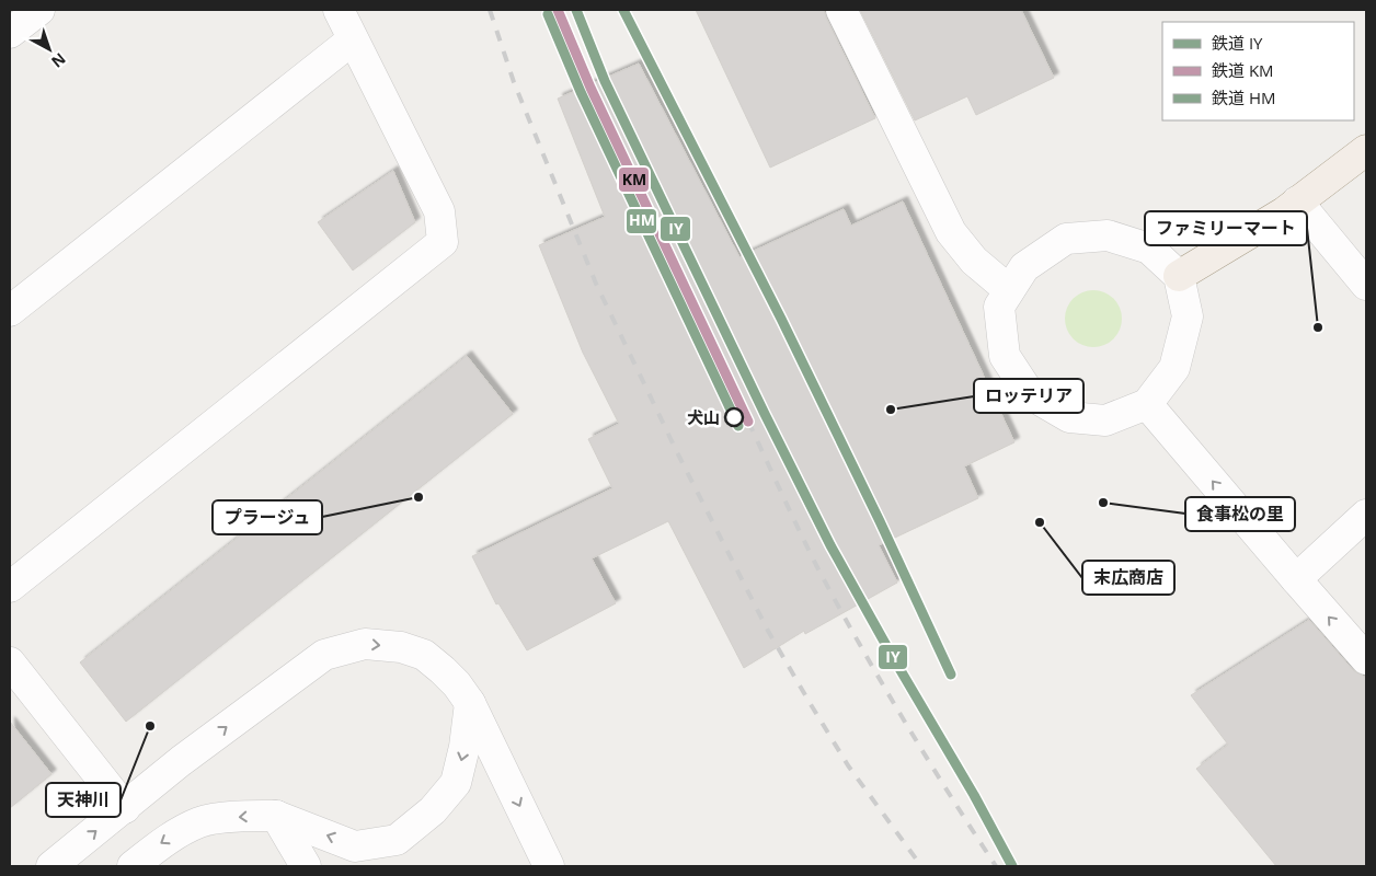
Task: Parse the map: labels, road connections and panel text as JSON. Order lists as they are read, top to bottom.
{
  "places": [
    "ファミリーマート",
    "ロッテリア",
    "犬山",
    "プラージュ",
    "食事松の里",
    "末広商店",
    "天神川"
  ],
  "lines": ["rail line IY", "rail line KM", "rail line HM"],
  "legend": ["鉄道 IY", "鉄道 KM", "鉄道 HM"],
  "north": "bottom right"
}
